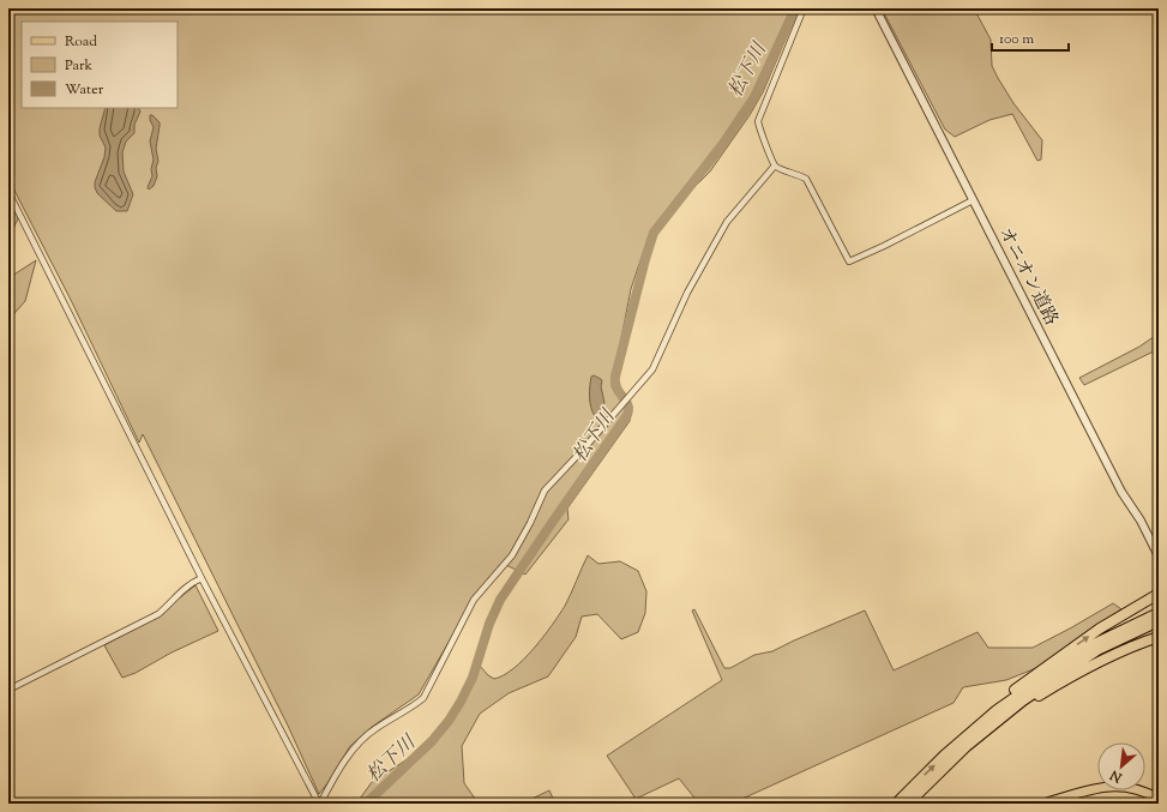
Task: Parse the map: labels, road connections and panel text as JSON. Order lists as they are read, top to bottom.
{
  "streets": {
    "street": ["オニオン道路"]
  },
  "water": ["松下川"],
  "legend": ["Road", "Park", "Water"],
  "scale_bar": "100 m",
  "north": "bottom left"
}
